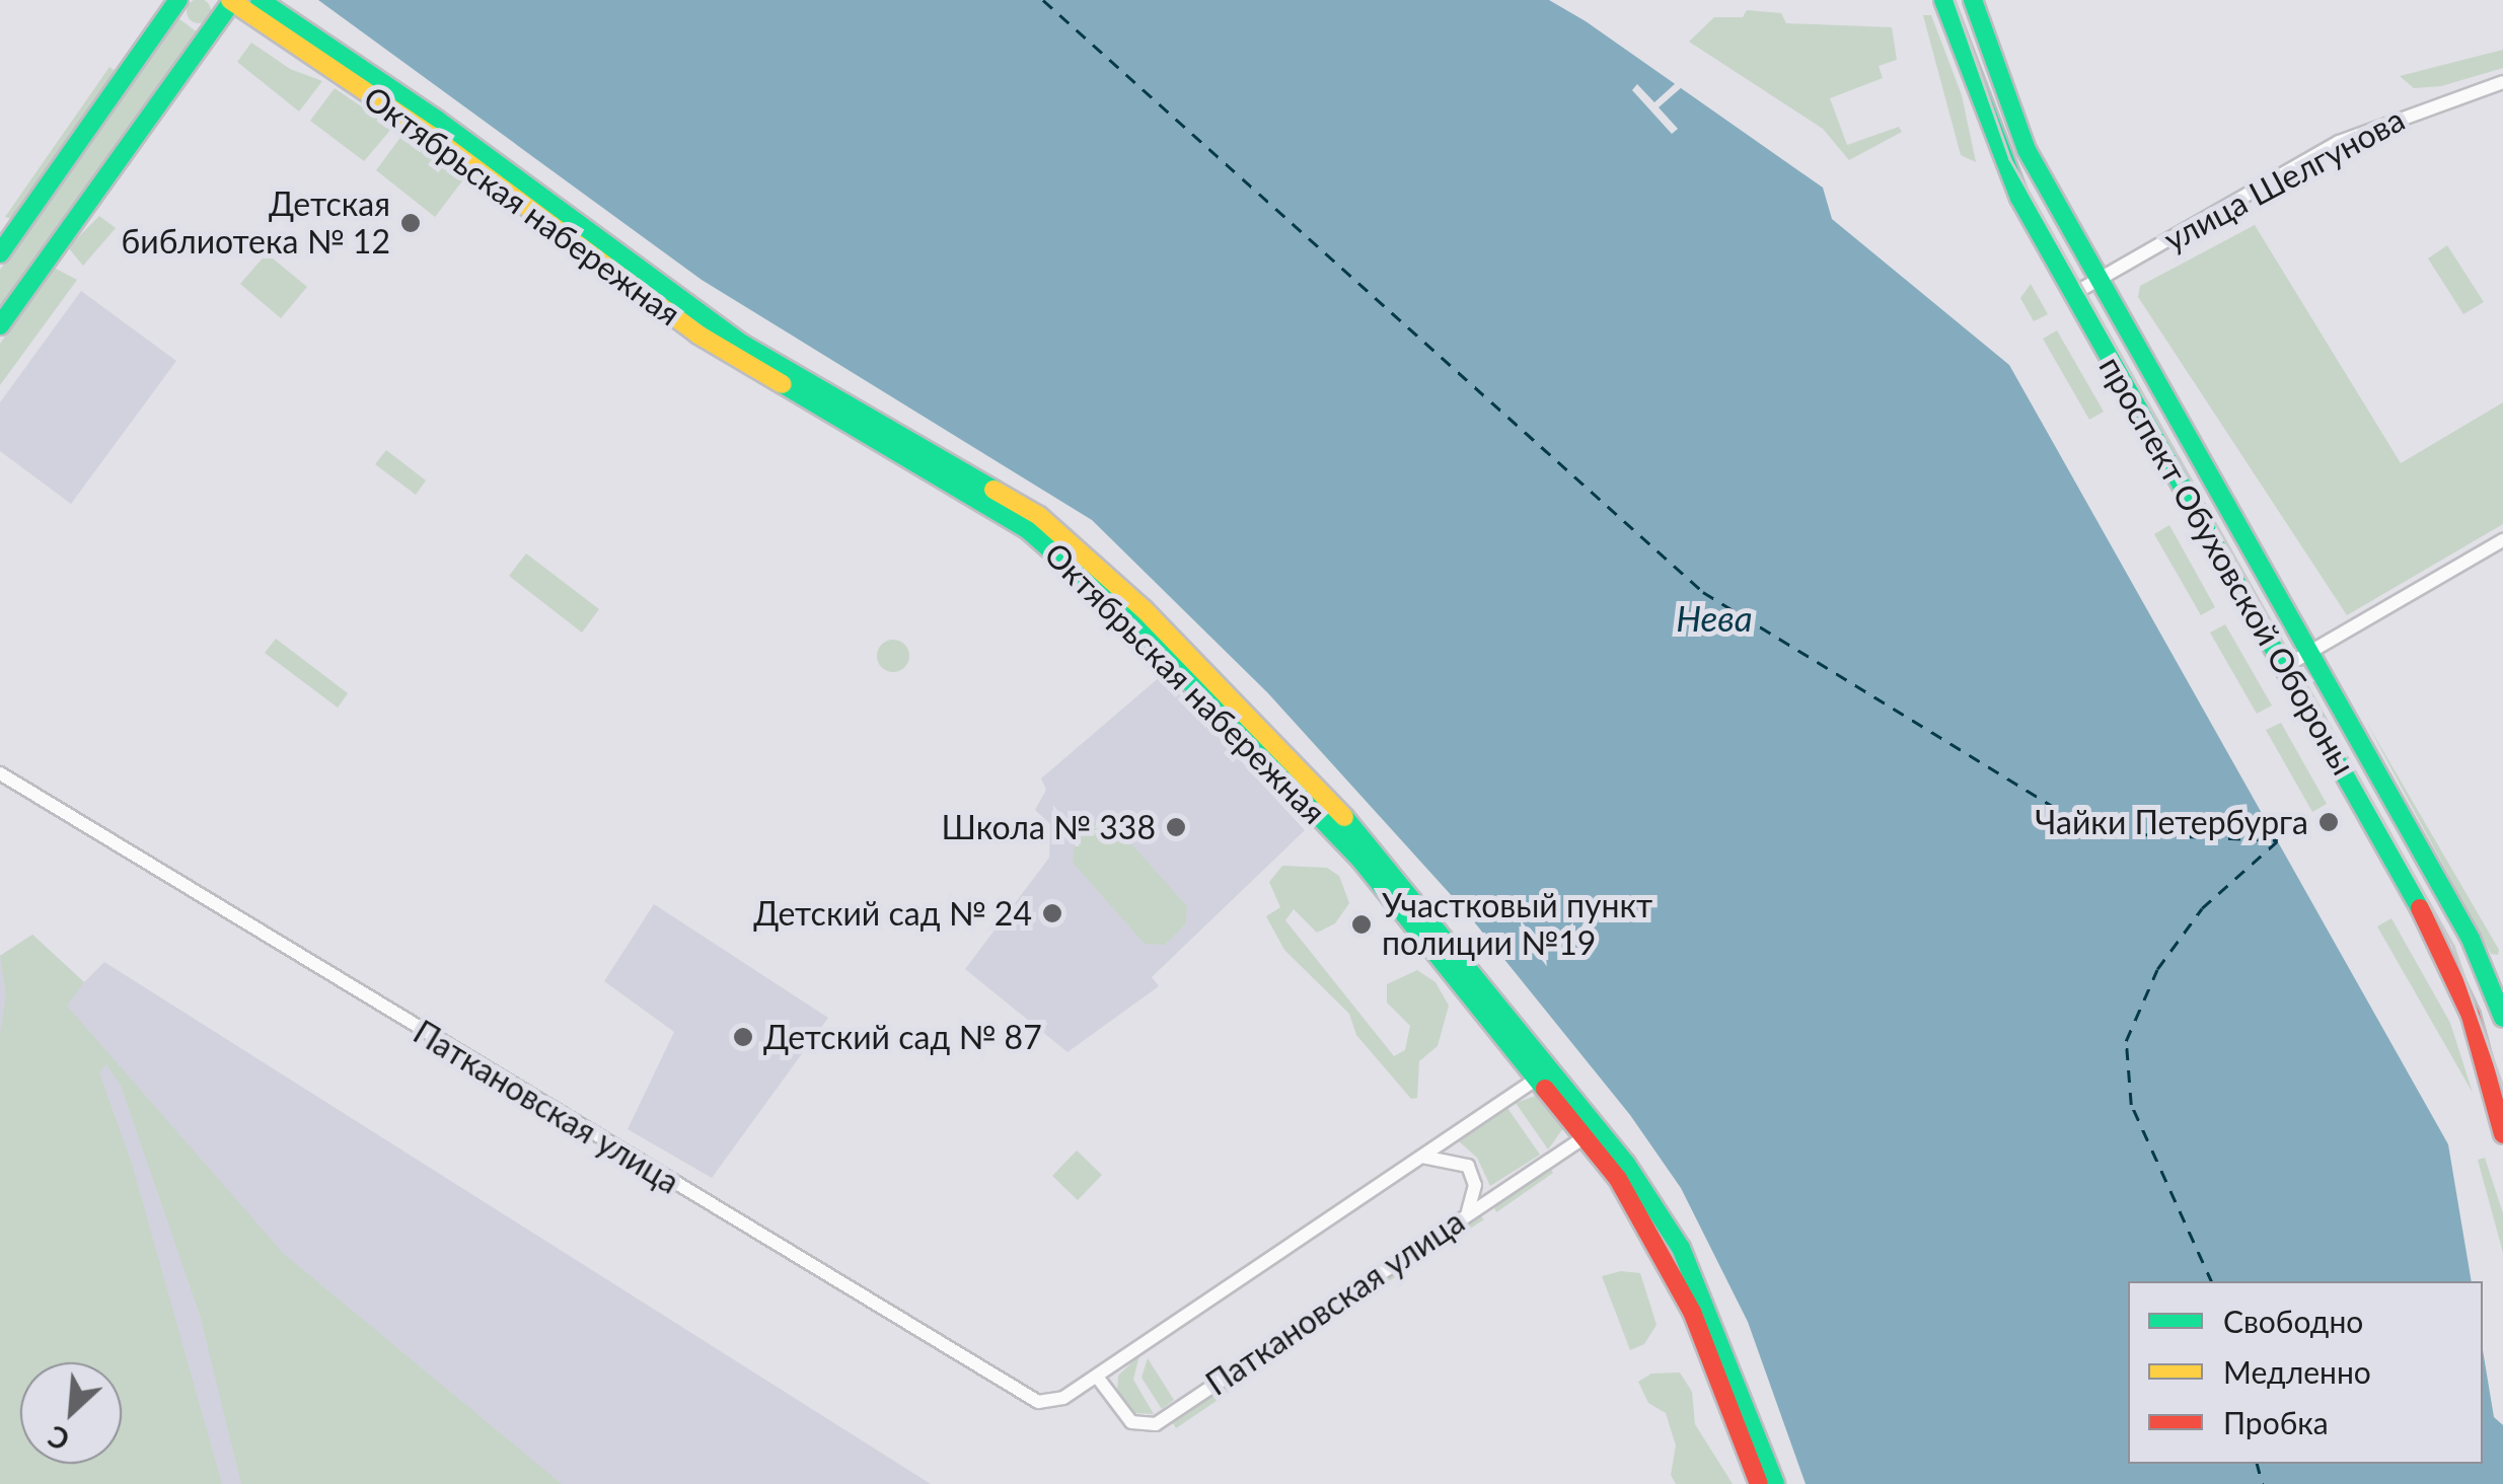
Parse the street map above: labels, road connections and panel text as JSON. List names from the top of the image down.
{
  "streets": {
    "main road": ["Октябрьская набережная", "проспект Обуховской Обороны"],
    "street": ["улица Шелгунова", "Паткановская улица"]
  },
  "crossings": [
    ["улица Шелгунова", "проспект Обуховской Обороны"],
    ["Октябрьская набережная", "Паткановская улица"]
  ],
  "water": ["Нева"],
  "places": [
    "Детская библиотека № 12",
    "Чайки Петербурга",
    "Школа № 338",
    "Детский сад № 24",
    "Участковый пункт полиции №19",
    "Детский сад № 87"
  ],
  "legend": ["Свободно", "Медленно", "Пробка"],
  "north": "bottom left"
}
